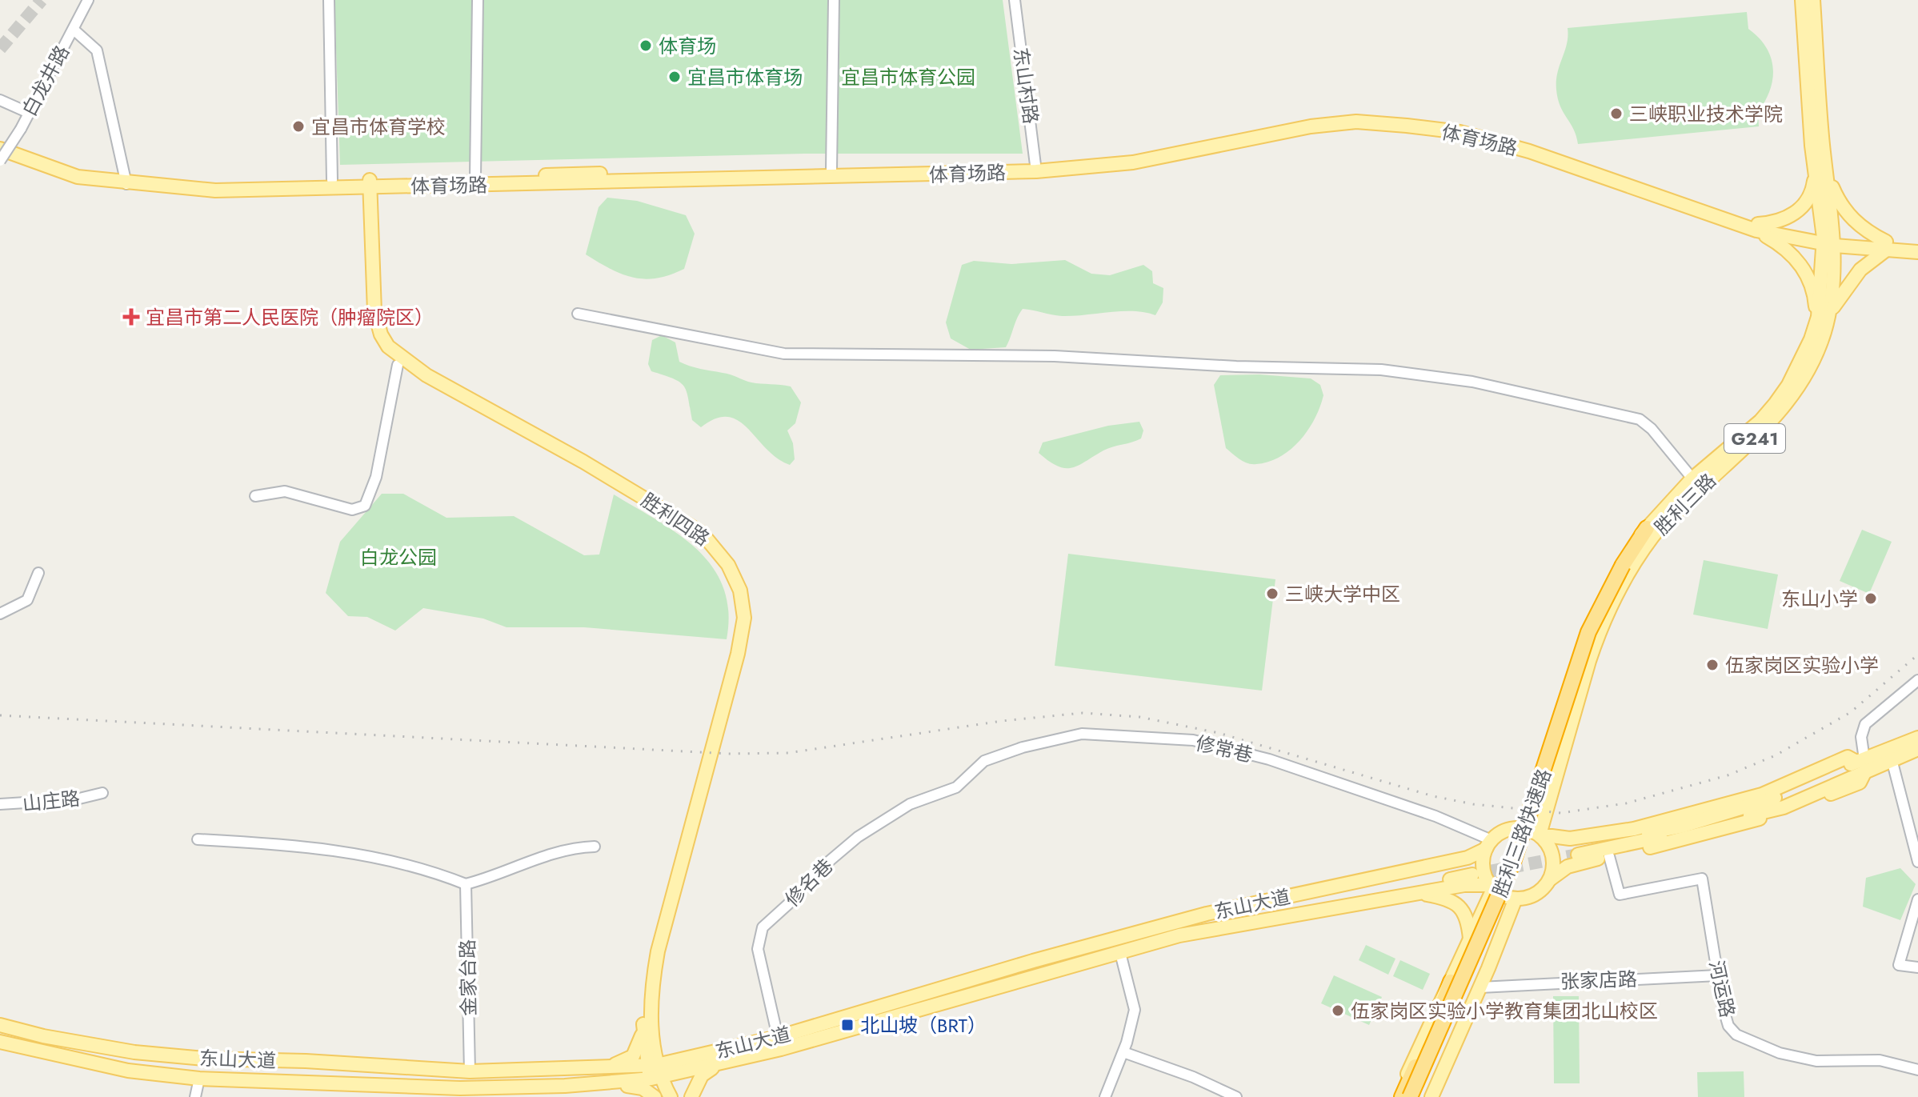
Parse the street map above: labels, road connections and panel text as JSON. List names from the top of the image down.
{
  "streets": {
    "highway": ["G241", "胜利三路快速路"],
    "main road": [
      "体育场路",
      "胜利三路",
      "胜利四路",
      "东山大道"
    ],
    "street": [
      "白龙井路",
      "东山村路",
      "修常巷",
      "山庄路",
      "修名巷",
      "金家台路",
      "张家店路",
      "河运路"
    ]
  },
  "crossings": [
    ["东山村路", "体育场路"],
    ["体育场路", "胜利三路"],
    ["体育场路", "胜利四路"],
    ["G241", "胜利三路"],
    ["G241", "胜利三路快速路"],
    ["胜利三路", "修常巷"],
    ["胜利三路", "东山大道"],
    ["胜利四路", "东山大道"],
    ["修常巷", "修名巷"],
    ["修常巷", "东山大道"],
    ["修名巷", "东山大道"],
    ["东山大道", "金家台路"],
    ["张家店路", "河运路"]
  ],
  "parks": ["宜昌市体育公园", "白龙公园"],
  "places": {
    "other": [
      "体育场",
      "宜昌市体育场",
      "三峡职业技术学院",
      "宜昌市体育学校",
      "三峡大学中区",
      "东山小学",
      "伍家岗区实验小学",
      "伍家岗区实验小学教育集团北山校区"
    ],
    "health": ["宜昌市第二人民医院（肿瘤院区）"],
    "transit": ["北山坡（BRT）"]
  }
}
